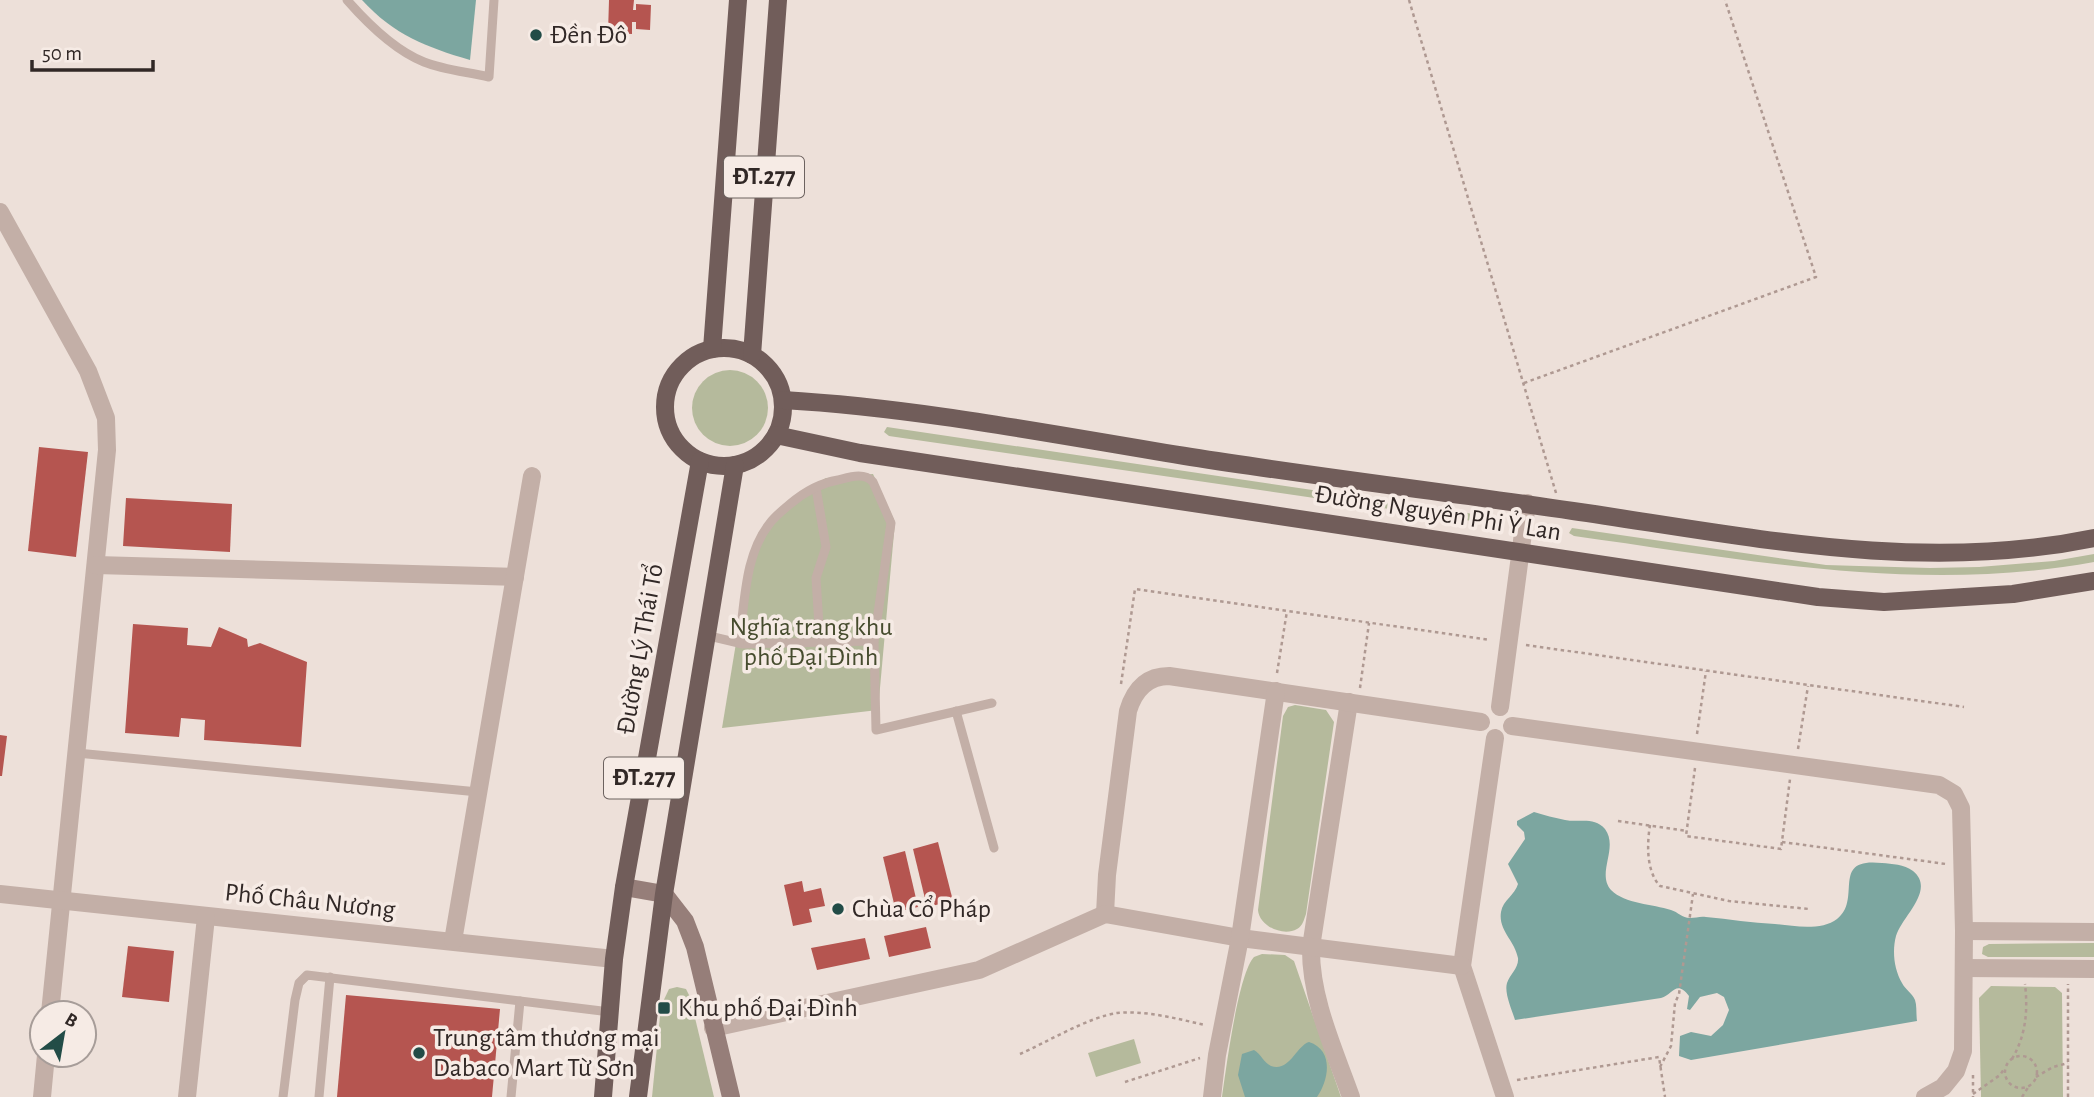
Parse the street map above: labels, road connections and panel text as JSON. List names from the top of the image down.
{
  "streets": {
    "main road": ["ĐT.277", "Đường Nguyên Phi Ỷ Lan", "Đường Lý Thái Tổ"],
    "street": ["Phố Châu Nương"]
  },
  "crossings": [
    ["ĐT.277", "Đường Nguyên Phi Ỷ Lan"],
    ["ĐT.277", "Đường Lý Thái Tổ"],
    ["Đường Nguyên Phi Ỷ Lan", "Đường Lý Thái Tổ"],
    ["Đường Lý Thái Tổ", "Phố Châu Nương"]
  ],
  "parks": ["Nghĩa trang khu phố Đại Đình"],
  "places": {
    "other": ["Đền Đô", "Chùa Cổ Pháp", "Trung tâm thương mại Dabaco Mart Từ Sơn"],
    "transit": ["Khu phố Đại Đình"]
  },
  "scale_bar": "50 m",
  "north": "top right"
}
